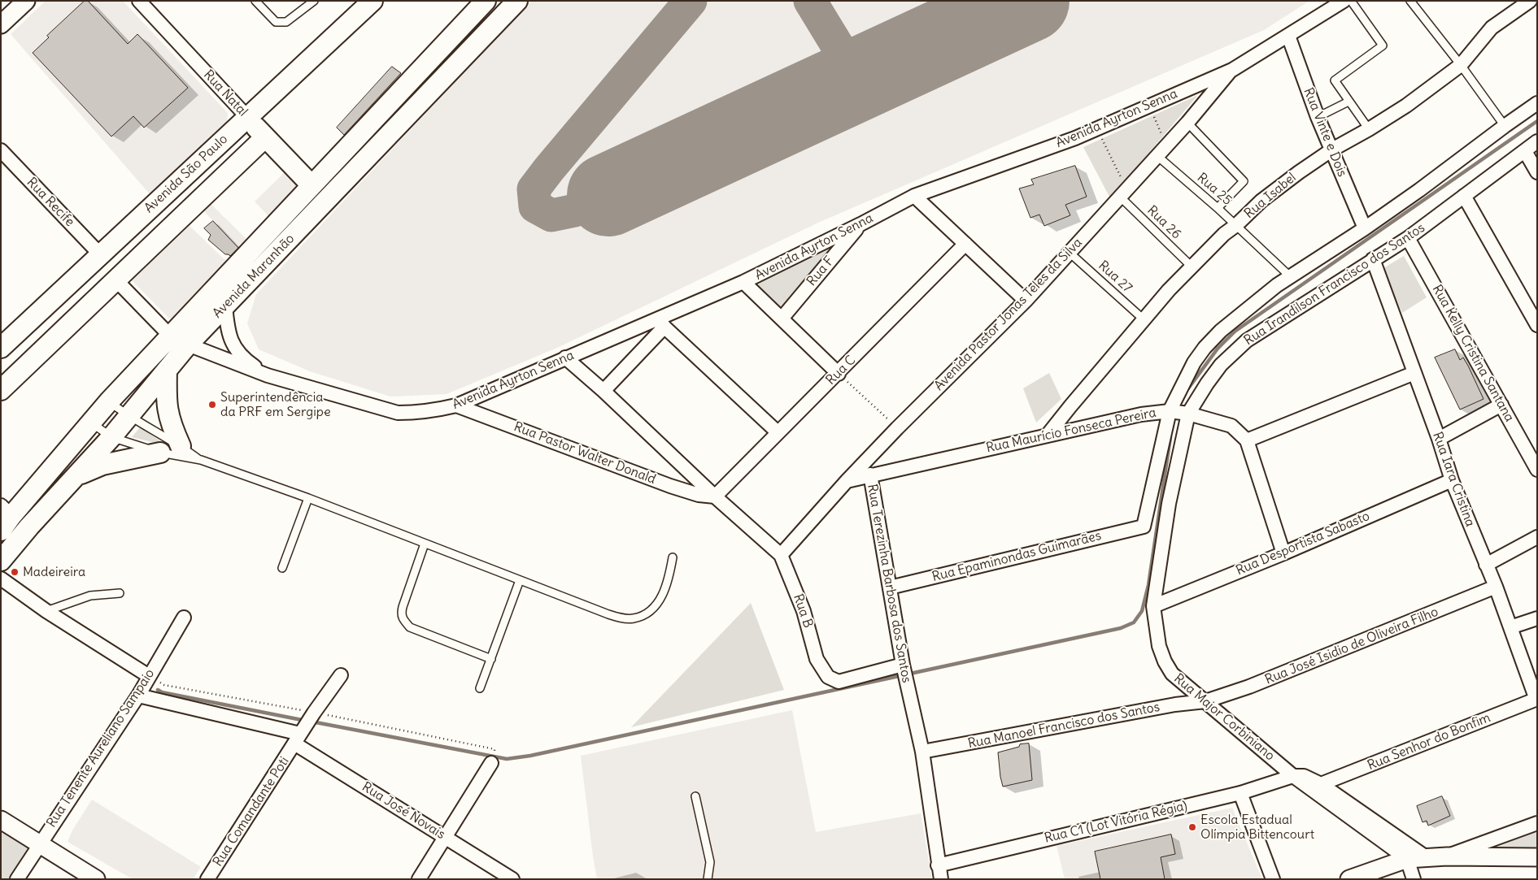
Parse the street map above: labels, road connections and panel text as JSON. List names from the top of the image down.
{
  "streets": {
    "main road": ["Rua Natal", "Avenida São Paulo", "Avenida Maranhão"],
    "street": [
      "Avenida Ayrton Senna",
      "Rua Vinte e Dois",
      "Rua Isabel",
      "Rua Recife",
      "Rua F",
      "Rua Irandilson Francisco dos Santos",
      "Avenida Pastor Jonas Teles da Silva",
      "Rua Kelly Cristina Santana",
      "Rua C",
      "Rua Maurício Fonseca Pereira",
      "Rua Pastor Walter Donald",
      "Rua Iara Cristina",
      "Rua Desportista Sabasto",
      "Rua Epaminondas Guimarães",
      "Rua Terezinha Barbosa dos Santos",
      "Rua B",
      "Rua José Isidio de Oliveira Filho",
      "Rua Major Corbiniano",
      "Rua Manoel Francisco dos Santos",
      "Rua Senhor do Bonfim",
      "Rua Tenente Aureliano Sampaio",
      "Rua José Novais",
      "Rua Comandante Poti",
      "Rua C1 (Lot Vitória Régia)"
    ],
    "lane": ["Rua 25", "Rua 26", "Rua 27"]
  },
  "crossings": [
    ["Rua Natal", "Avenida São Paulo"],
    ["Rua Natal", "Avenida Maranhão"],
    ["Avenida Ayrton Senna", "Rua Vinte e Dois"],
    ["Avenida Ayrton Senna", "Rua F"],
    ["Avenida Ayrton Senna", "Avenida Maranhão"],
    ["Avenida Ayrton Senna", "Avenida Pastor Jonas Teles da Silva"],
    ["Avenida Ayrton Senna", "Rua Pastor Walter Donald"],
    ["Avenida Ayrton Senna", "Rua B"],
    ["Rua Vinte e Dois", "Rua Isabel"],
    ["Rua Vinte e Dois", "Rua Irandilson Francisco dos Santos"],
    ["Avenida São Paulo", "Rua Recife"],
    ["Rua 25", "Rua Isabel"],
    ["Rua 25", "Rua Irandilson Francisco dos Santos"],
    ["Rua 25", "Avenida Pastor Jonas Teles da Silva"],
    ["Rua Isabel", "Rua 26"],
    ["Rua Isabel", "Rua 27"],
    ["Rua Isabel", "Rua Maurício Fonseca Pereira"],
    ["Rua 26", "Avenida Pastor Jonas Teles da Silva"],
    ["Rua 27", "Avenida Pastor Jonas Teles da Silva"],
    ["Rua Irandilson Francisco dos Santos", "Rua Kelly Cristina Santana"],
    ["Rua Irandilson Francisco dos Santos", "Rua Maurício Fonseca Pereira"],
    ["Rua Irandilson Francisco dos Santos", "Rua Iara Cristina"],
    ["Rua Irandilson Francisco dos Santos", "Rua Desportista Sabasto"],
    ["Rua Irandilson Francisco dos Santos", "Rua Epaminondas Guimarães"],
    ["Rua Irandilson Francisco dos Santos", "Rua Major Corbiniano"],
    ["Avenida Pastor Jonas Teles da Silva", "Rua Maurício Fonseca Pereira"],
    ["Avenida Pastor Jonas Teles da Silva", "Rua B"],
    ["Rua C", "Rua Pastor Walter Donald"],
    ["Rua C", "Rua B"],
    ["Rua Maurício Fonseca Pereira", "Rua Desportista Sabasto"],
    ["Rua Maurício Fonseca Pereira", "Rua Terezinha Barbosa dos Santos"],
    ["Rua Pastor Walter Donald", "Rua B"],
    ["Rua Iara Cristina", "Rua Desportista Sabasto"],
    ["Rua Iara Cristina", "Rua José Isidio de Oliveira Filho"],
    ["Rua Iara Cristina", "Rua Senhor do Bonfim"],
    ["Rua Desportista Sabasto", "Rua Major Corbiniano"],
    ["Rua Epaminondas Guimarães", "Rua Terezinha Barbosa dos Santos"],
    ["Rua Terezinha Barbosa dos Santos", "Rua B"],
    ["Rua Terezinha Barbosa dos Santos", "Rua Manoel Francisco dos Santos"],
    ["Rua Terezinha Barbosa dos Santos", "Rua C1 (Lot Vitória Régia)"],
    ["Rua José Isidio de Oliveira Filho", "Rua Major Corbiniano"],
    ["Rua José Isidio de Oliveira Filho", "Rua Manoel Francisco dos Santos"],
    ["Rua Major Corbiniano", "Rua Manoel Francisco dos Santos"],
    ["Rua Major Corbiniano", "Rua Senhor do Bonfim"],
    ["Rua Major Corbiniano", "Rua C1 (Lot Vitória Régia)"],
    ["Rua Tenente Aureliano Sampaio", "Rua José Novais"],
    ["Rua José Novais", "Rua Comandante Poti"]
  ],
  "places": ["Superintendência da PRF em Sergipe", "Madeireira", "Escola Estadual Olímpia Bittencourt"]
}
